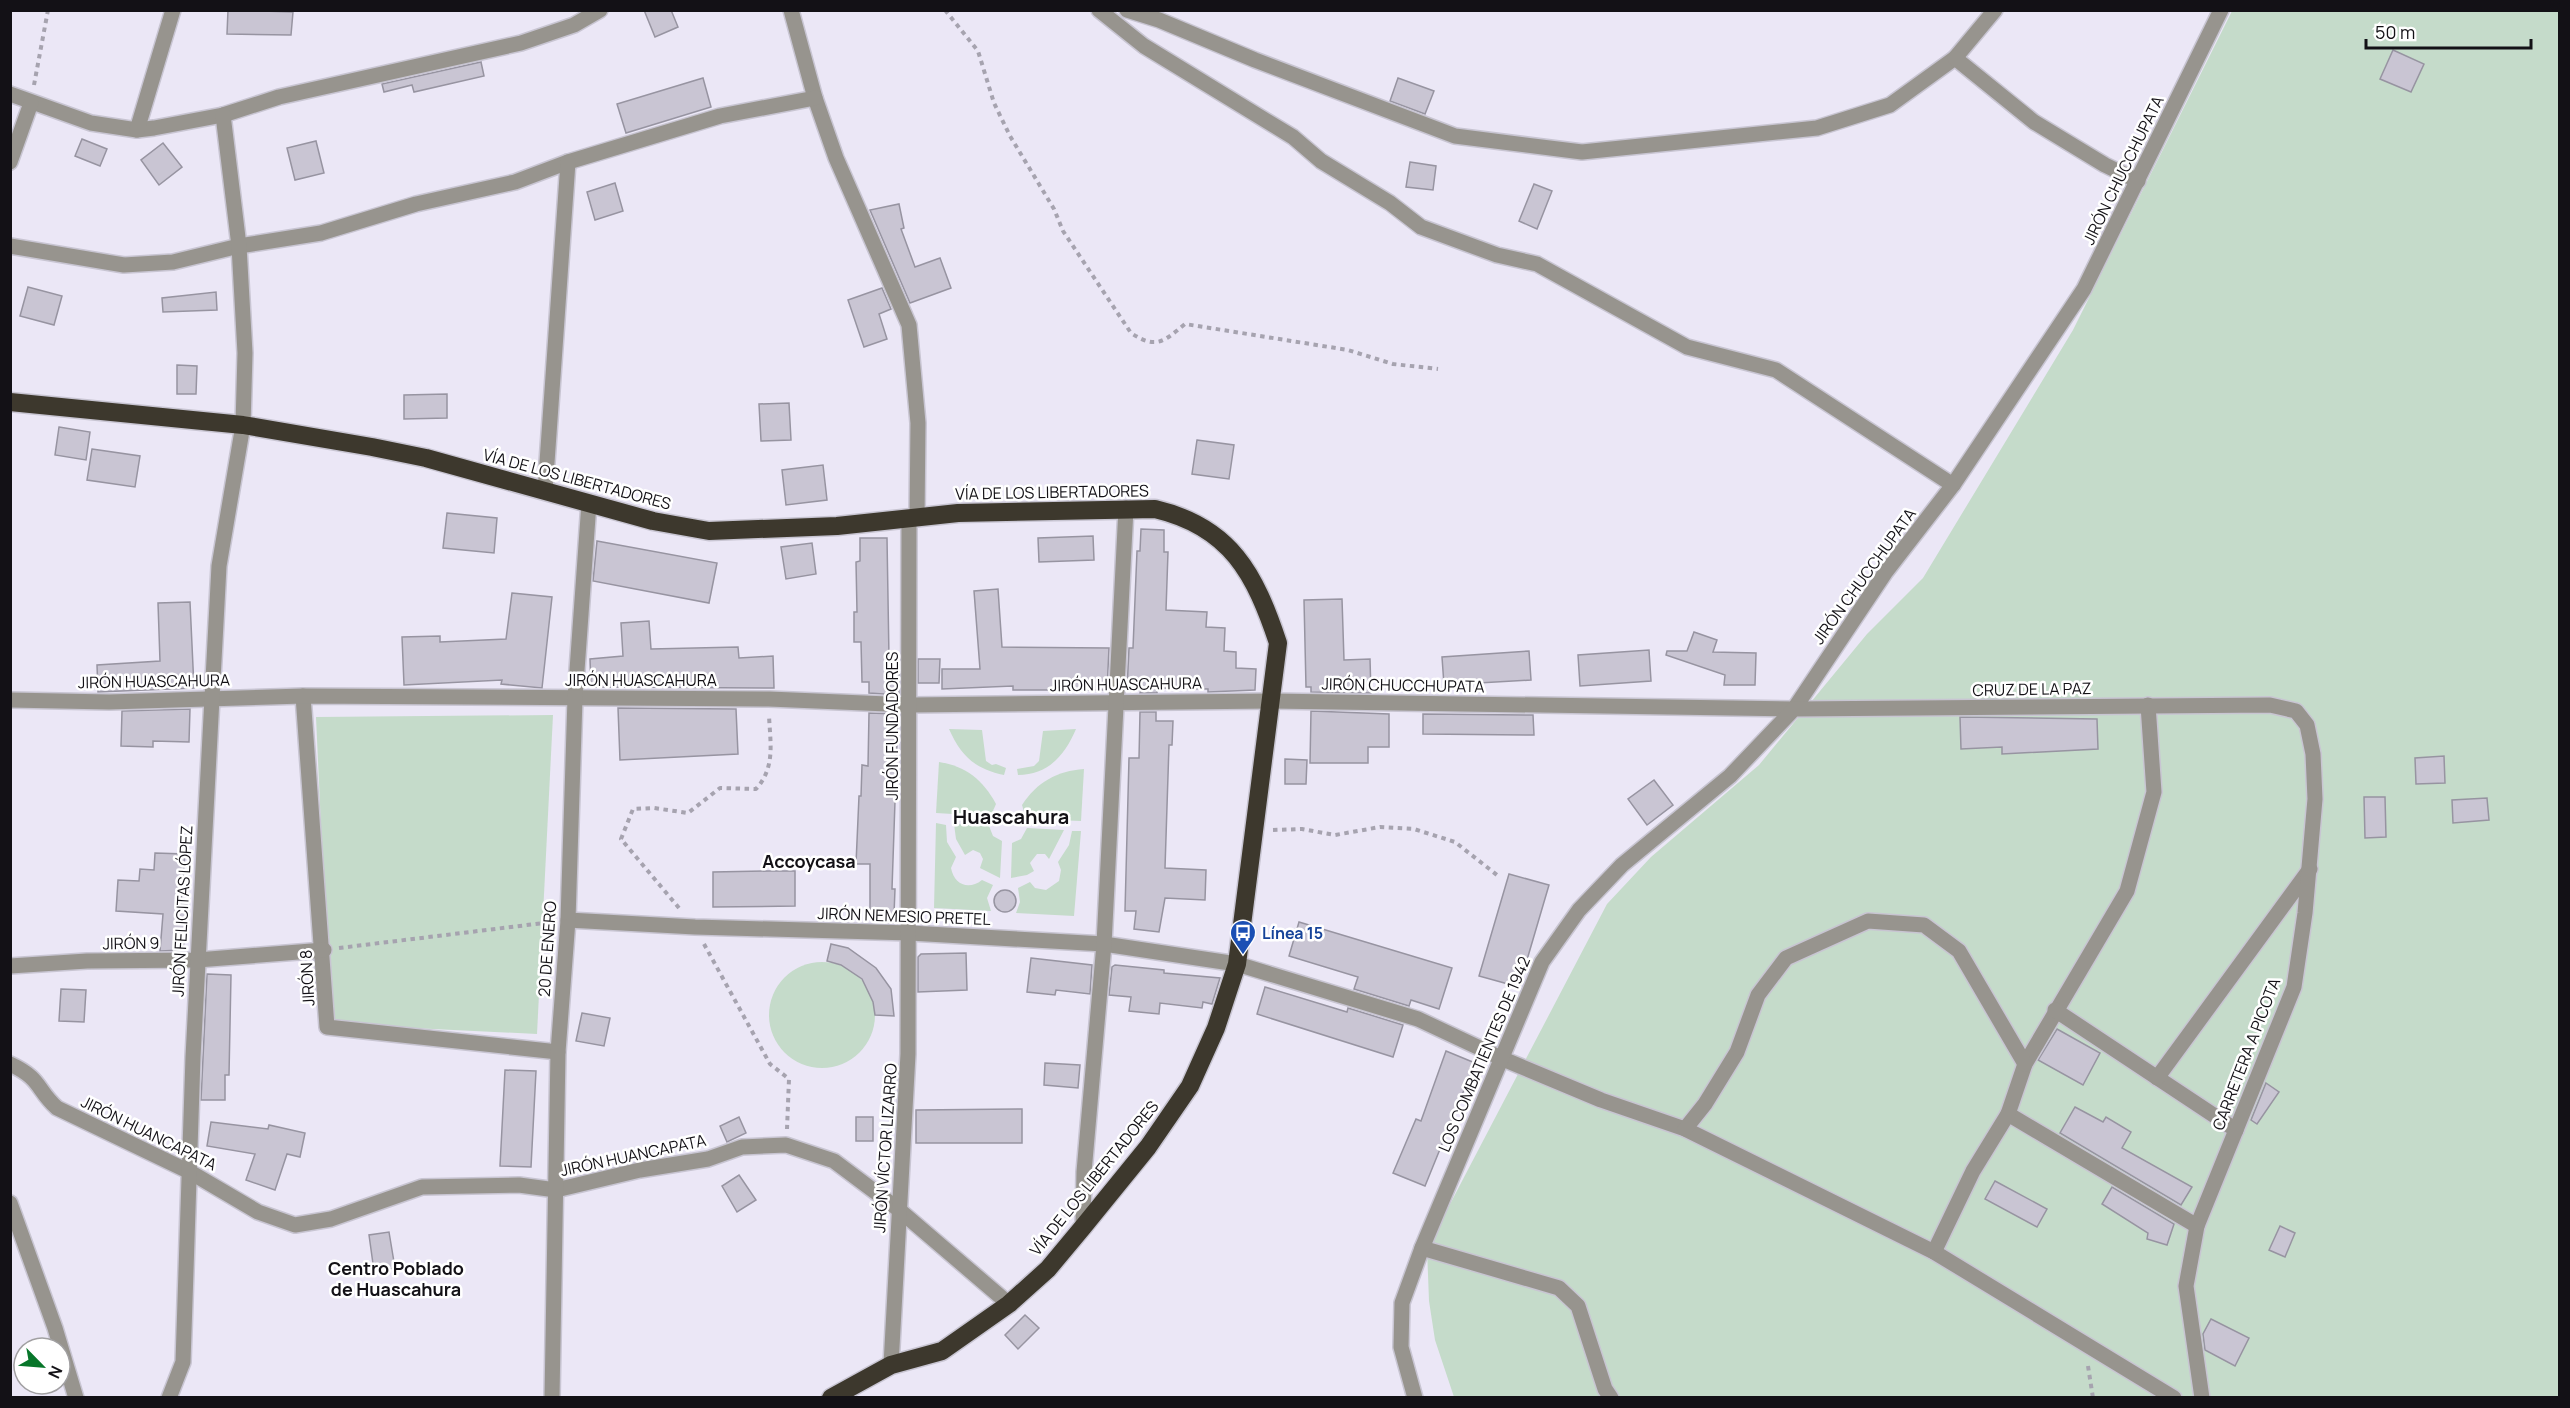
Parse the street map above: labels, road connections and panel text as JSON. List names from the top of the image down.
{
  "streets": {
    "highway": ["VÍA DE LOS LIBERTADORES"],
    "street": [
      "JIRÓN CHUCCHUPATA",
      "JIRÓN HUASCAHURA",
      "CRUZ DE LA PAZ",
      "JIRÓN FUNDADORES",
      "JIRÓN FELICITAS LÓPEZ",
      "JIRÓN NEMESIO PRETEL",
      "JIRÓN 9",
      "20 DE ENERO",
      "JIRÓN 8",
      "LOS COMBATIENTES DE 1942",
      "CARRETERA A PICOTA",
      "JIRÓN HUANCAPATA",
      "JIRÓN VÍCTOR LIZARRO"
    ]
  },
  "crossings": [
    ["JIRÓN CHUCCHUPATA", "VÍA DE LOS LIBERTADORES"],
    ["JIRÓN CHUCCHUPATA", "JIRÓN HUASCAHURA"],
    ["JIRÓN CHUCCHUPATA", "CRUZ DE LA PAZ"],
    ["JIRÓN CHUCCHUPATA", "LOS COMBATIENTES DE 1942"],
    ["VÍA DE LOS LIBERTADORES", "JIRÓN HUASCAHURA"],
    ["VÍA DE LOS LIBERTADORES", "JIRÓN FUNDADORES"],
    ["VÍA DE LOS LIBERTADORES", "JIRÓN FELICITAS LÓPEZ"],
    ["VÍA DE LOS LIBERTADORES", "JIRÓN NEMESIO PRETEL"],
    ["VÍA DE LOS LIBERTADORES", "20 DE ENERO"],
    ["VÍA DE LOS LIBERTADORES", "JIRÓN HUANCAPATA"],
    ["VÍA DE LOS LIBERTADORES", "JIRÓN VÍCTOR LIZARRO"],
    ["JIRÓN HUASCAHURA", "JIRÓN FUNDADORES"],
    ["JIRÓN HUASCAHURA", "JIRÓN FELICITAS LÓPEZ"],
    ["JIRÓN HUASCAHURA", "20 DE ENERO"],
    ["JIRÓN HUASCAHURA", "JIRÓN 8"],
    ["CRUZ DE LA PAZ", "LOS COMBATIENTES DE 1942"],
    ["CRUZ DE LA PAZ", "CARRETERA A PICOTA"],
    ["JIRÓN FUNDADORES", "JIRÓN NEMESIO PRETEL"],
    ["JIRÓN FUNDADORES", "JIRÓN VÍCTOR LIZARRO"],
    ["JIRÓN FELICITAS LÓPEZ", "JIRÓN 9"],
    ["JIRÓN FELICITAS LÓPEZ", "JIRÓN HUANCAPATA"],
    ["JIRÓN NEMESIO PRETEL", "20 DE ENERO"],
    ["JIRÓN NEMESIO PRETEL", "LOS COMBATIENTES DE 1942"],
    ["JIRÓN NEMESIO PRETEL", "JIRÓN VÍCTOR LIZARRO"],
    ["JIRÓN 9", "JIRÓN 8"],
    ["20 DE ENERO", "JIRÓN 8"],
    ["20 DE ENERO", "JIRÓN HUANCAPATA"],
    ["JIRÓN HUANCAPATA", "JIRÓN VÍCTOR LIZARRO"]
  ],
  "districts": ["Huascahura", "Accoycasa", "Centro Poblado de Huascahura"],
  "places": {
    "bus stop": ["Línea 15"]
  },
  "scale_bar": "50 m",
  "north": "bottom right"
}
